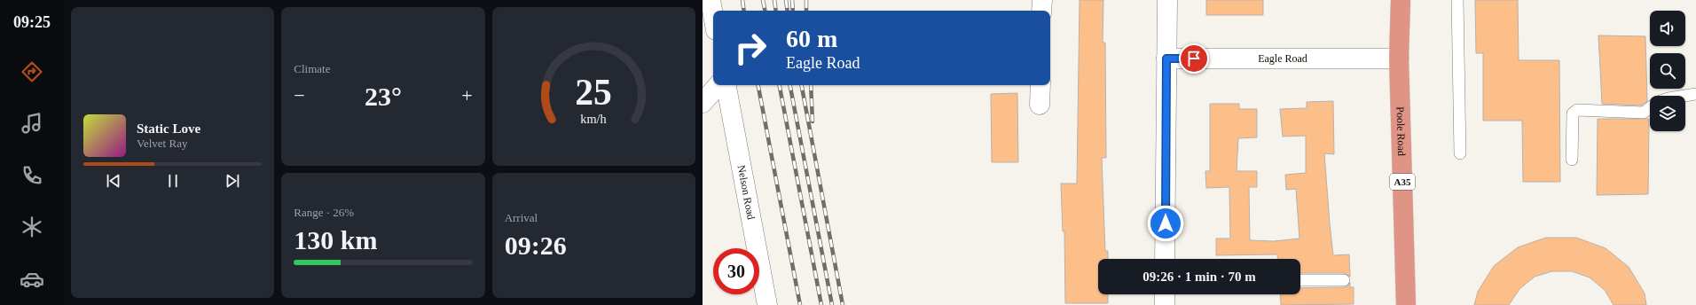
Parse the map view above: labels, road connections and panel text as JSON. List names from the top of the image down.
{
  "streets": {
    "highway": ["Poole Road", "A35"],
    "street": ["Eagle Road", "Nelson Road"]
  },
  "crossings": [
    ["Eagle Road", "Poole Road"]
  ],
  "page": {
    "tabs": "09:25",
    "tile": [
      "Climate",
      ["Range · 26%", "130 km"],
      ["Arrival", "09:26"]
    ],
    "turn": ["60 m", "Eagle Road"],
    "heat": ["−", "23°", "+"],
    "song": ["Static Love", "Velvet Ray"],
    "limit": "30",
    "trip": "09:26 · 1 min · 70 m",
    "gauge": ["25", "km/h"]
  }
}
